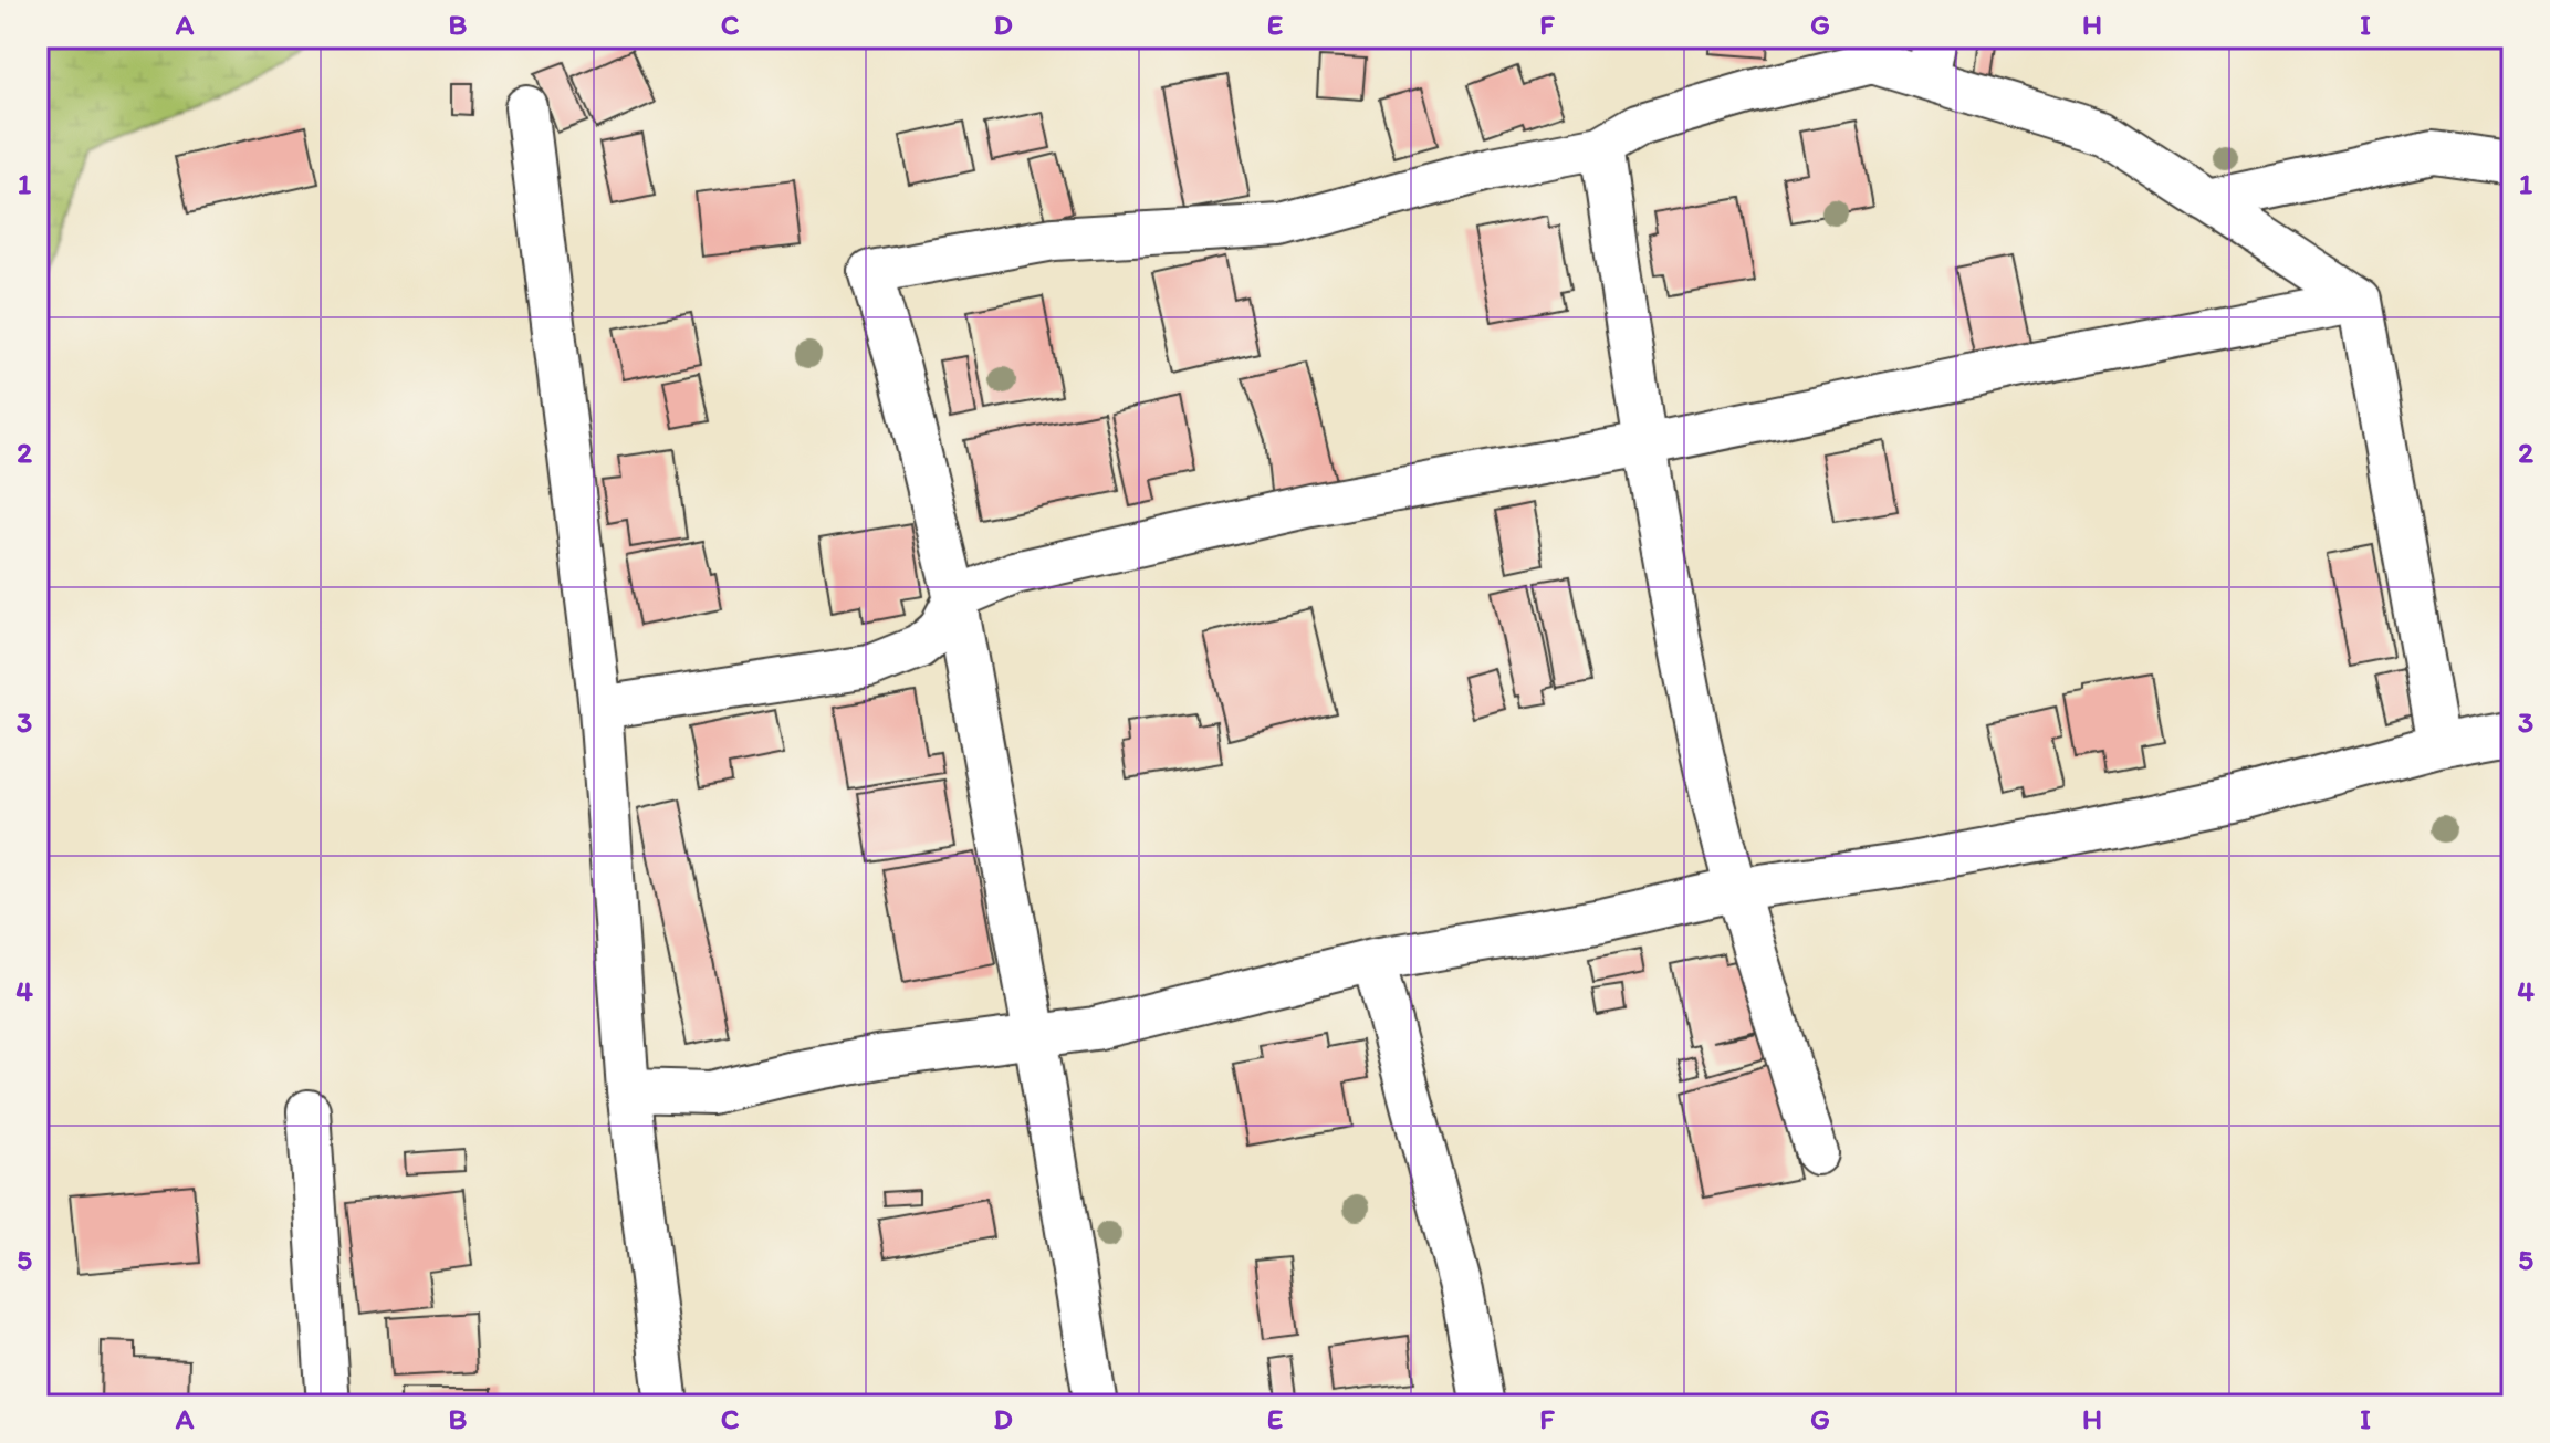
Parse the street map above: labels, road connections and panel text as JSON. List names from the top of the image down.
{
  "grid": {
    "columns": [
      "A",
      "B",
      "C",
      "D",
      "E",
      "F",
      "G",
      "H",
      "I"
    ],
    "rows": [
      "1",
      "2",
      "3",
      "4",
      "5"
    ]
  }
}
